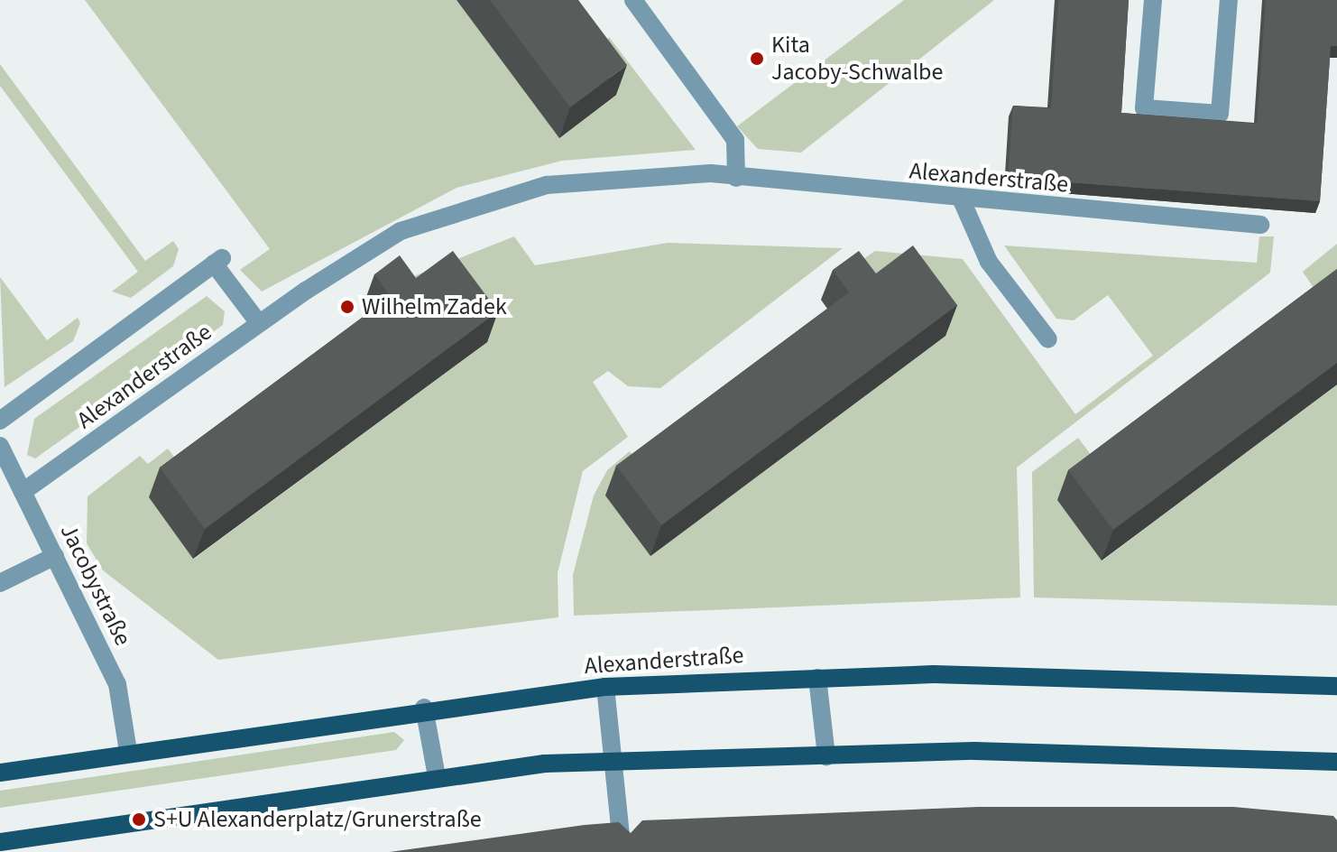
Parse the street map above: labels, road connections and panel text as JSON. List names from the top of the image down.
{
  "streets": {
    "main road": ["Alexanderstraße"],
    "street": ["Jacobystraße"]
  },
  "crossings": [
    ["Alexanderstraße", "Jacobystraße"]
  ],
  "places": ["Kita Jacoby-Schwalbe", "Wilhelm Zadek", "S+U Alexanderplatz/Grunerstraße"]
}
